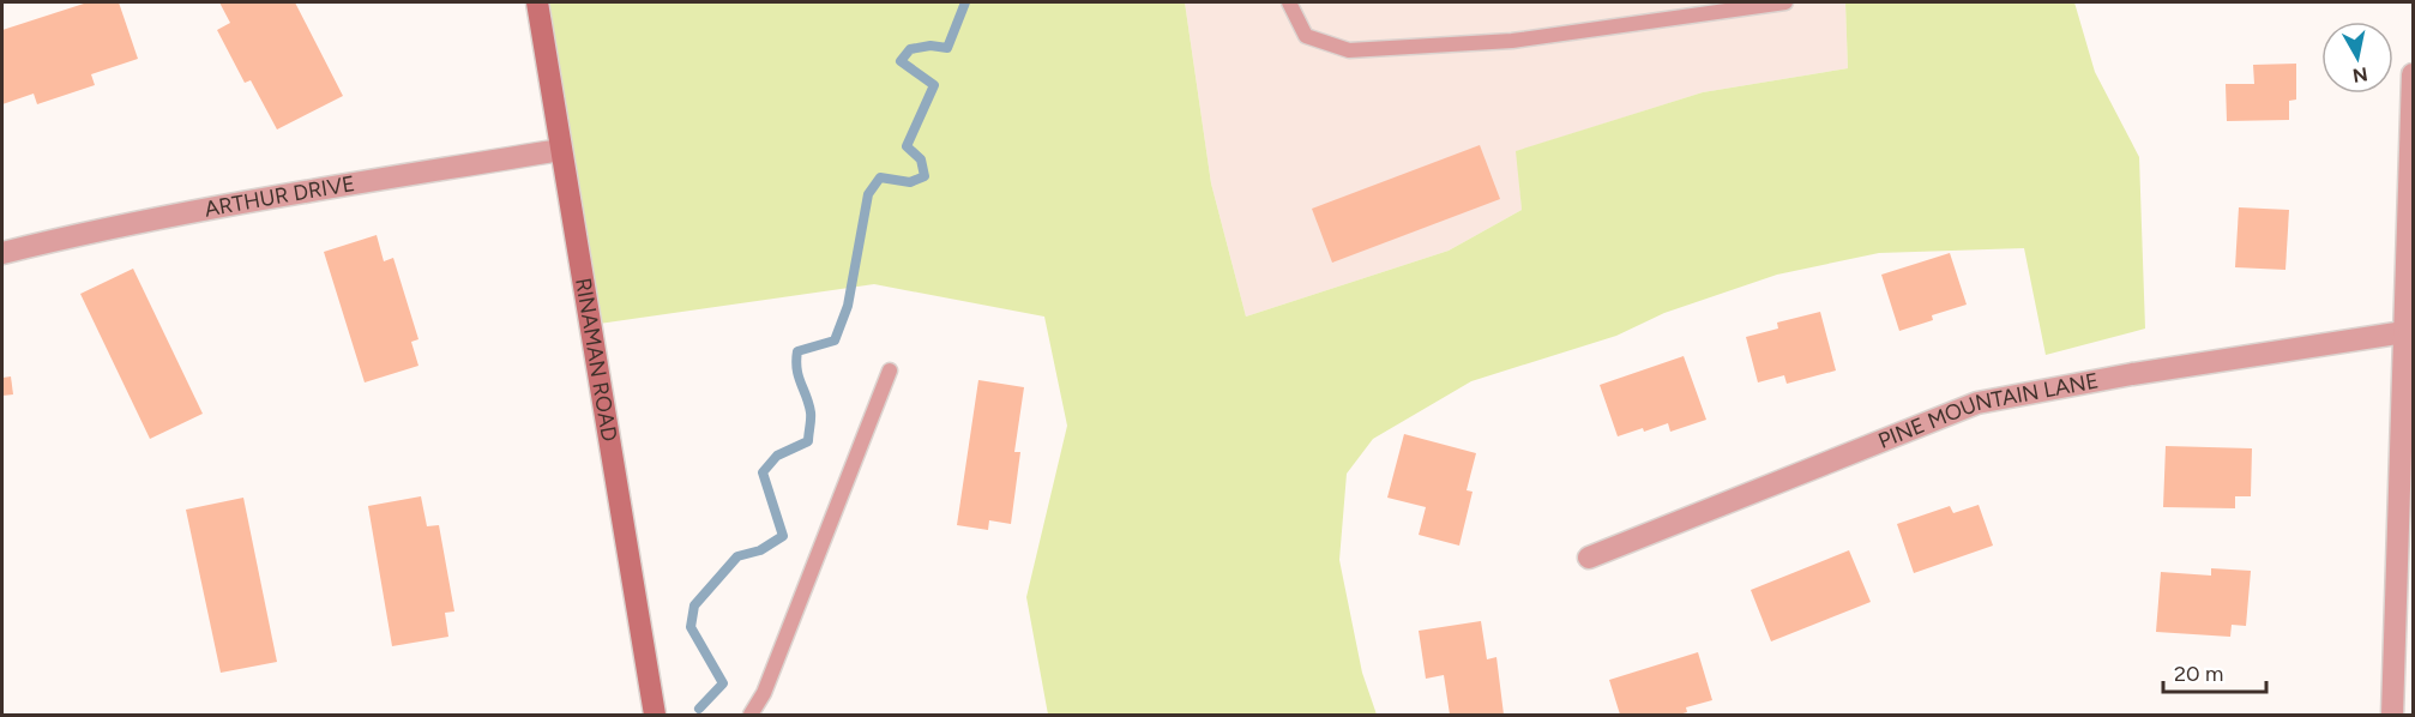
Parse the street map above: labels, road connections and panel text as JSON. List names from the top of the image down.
{
  "streets": {
    "street": ["ARTHUR DRIVE", "RINAMAN ROAD", "PINE MOUNTAIN LANE"]
  },
  "crossings": [
    ["ARTHUR DRIVE", "RINAMAN ROAD"]
  ],
  "scale_bar": "20 m",
  "north": "bottom"
}
